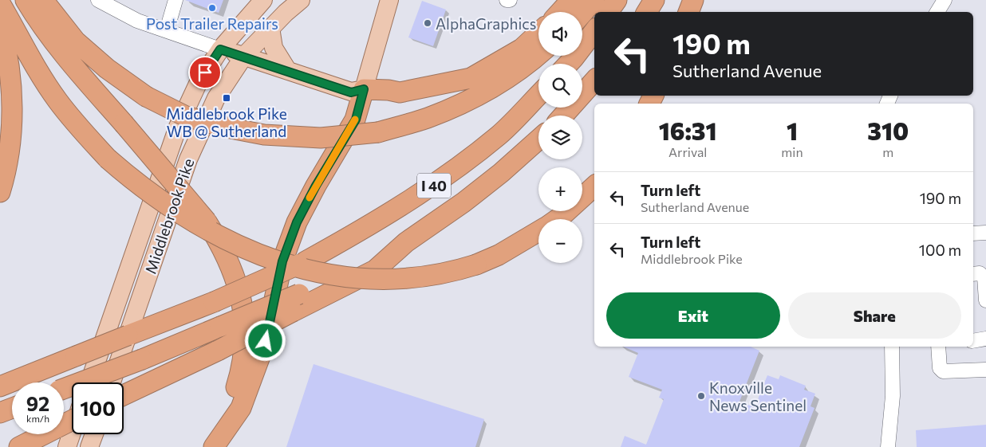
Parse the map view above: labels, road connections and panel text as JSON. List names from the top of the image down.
{
  "streets": {
    "highway": ["I 40"],
    "main road": ["Middlebrook Pike"]
  },
  "places": {
    "other": ["Post Trailer Repairs", "AlphaGraphics", "Knoxville News Sentinel"],
    "transit": ["Middlebrook Pike WB @ Sutherland"]
  },
  "page": {
    "map_buttons": ["+", "−"],
    "turn": ["190 m", "Sutherland Avenue"],
    "eta": [
      "16:31",
      "Arrival",
      "1",
      "min",
      "310",
      "m"
    ],
    "list": [
      {
        "name": "Turn left",
        "note": "Sutherland Avenue",
        "value": "190 m"
      },
      {
        "name": "Turn left",
        "note": "Middlebrook Pike",
        "value": "100 m"
      }
    ],
    "buttons": ["Exit", "Share"],
    "speed": "92 km/h",
    "limit": "100"
  }
}
